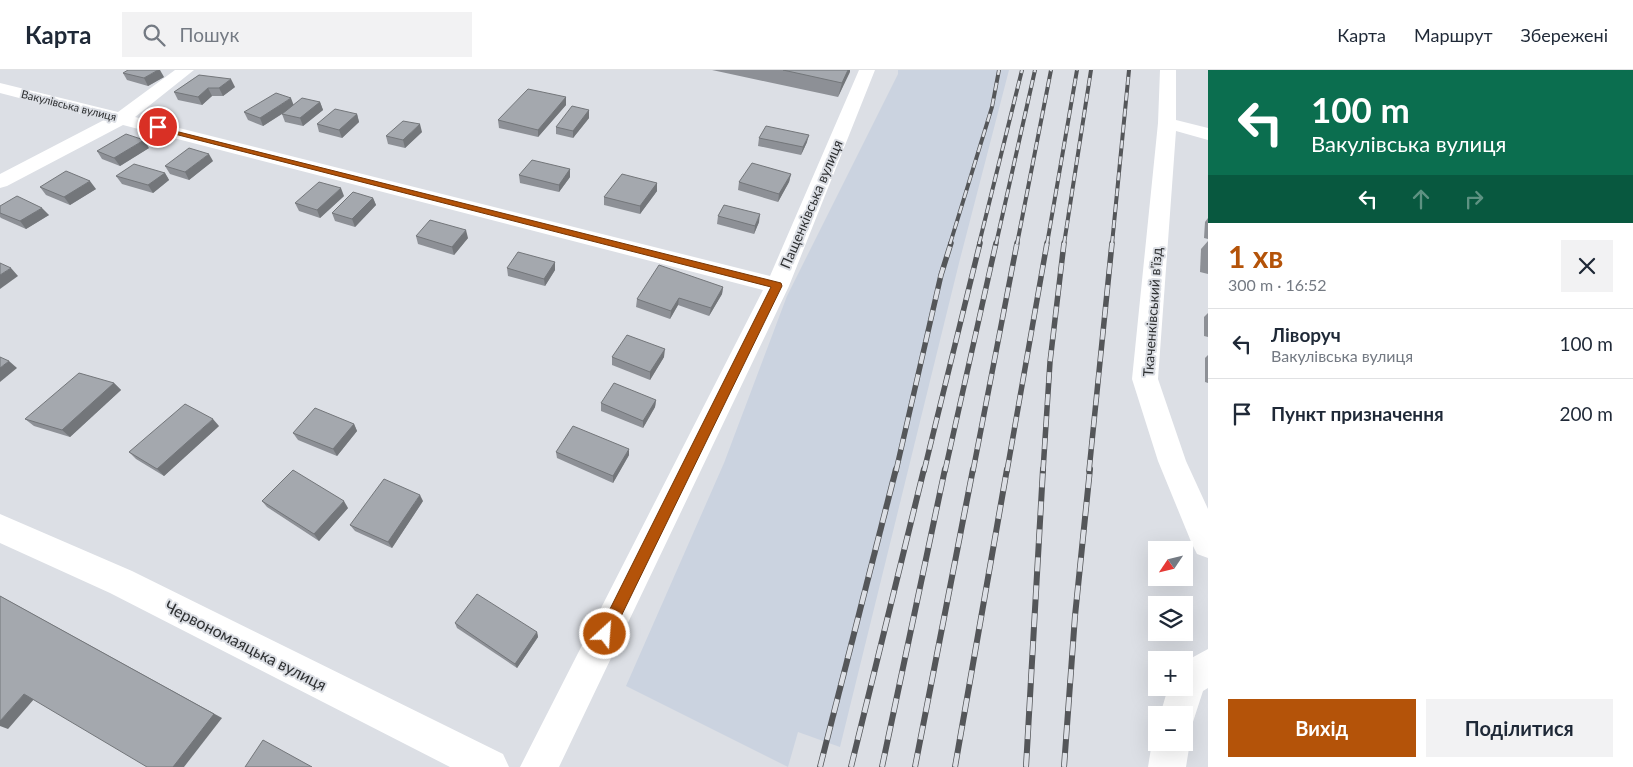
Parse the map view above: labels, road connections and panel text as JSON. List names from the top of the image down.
{
  "streets": {
    "street": [
      "Вакулівська вулиця",
      "Пащенківська вулиця",
      "Ткаченківський в'їзд",
      "Червономаяцька вулиця"
    ]
  },
  "crossings": [
    ["Вакулівська вулиця", "Пащенківська вулиця"]
  ],
  "north": "bottom left",
  "page": {
    "header": "Карта",
    "search": "Пошук",
    "nav": ["Карта", "Маршрут", "Збережені"],
    "turn": ["100 m", "Вакулівська вулиця"],
    "heading": ["1 хв", "300 m · 16:52"],
    "list": [
      {
        "name": "Ліворуч",
        "note": "Вакулівська вулиця",
        "value": "100 m"
      },
      {
        "name": "Пункт призначення",
        "value": "200 m"
      }
    ],
    "map_buttons": ["+", "−"],
    "buttons": ["Вихід", "Поділитися"]
  }
}
